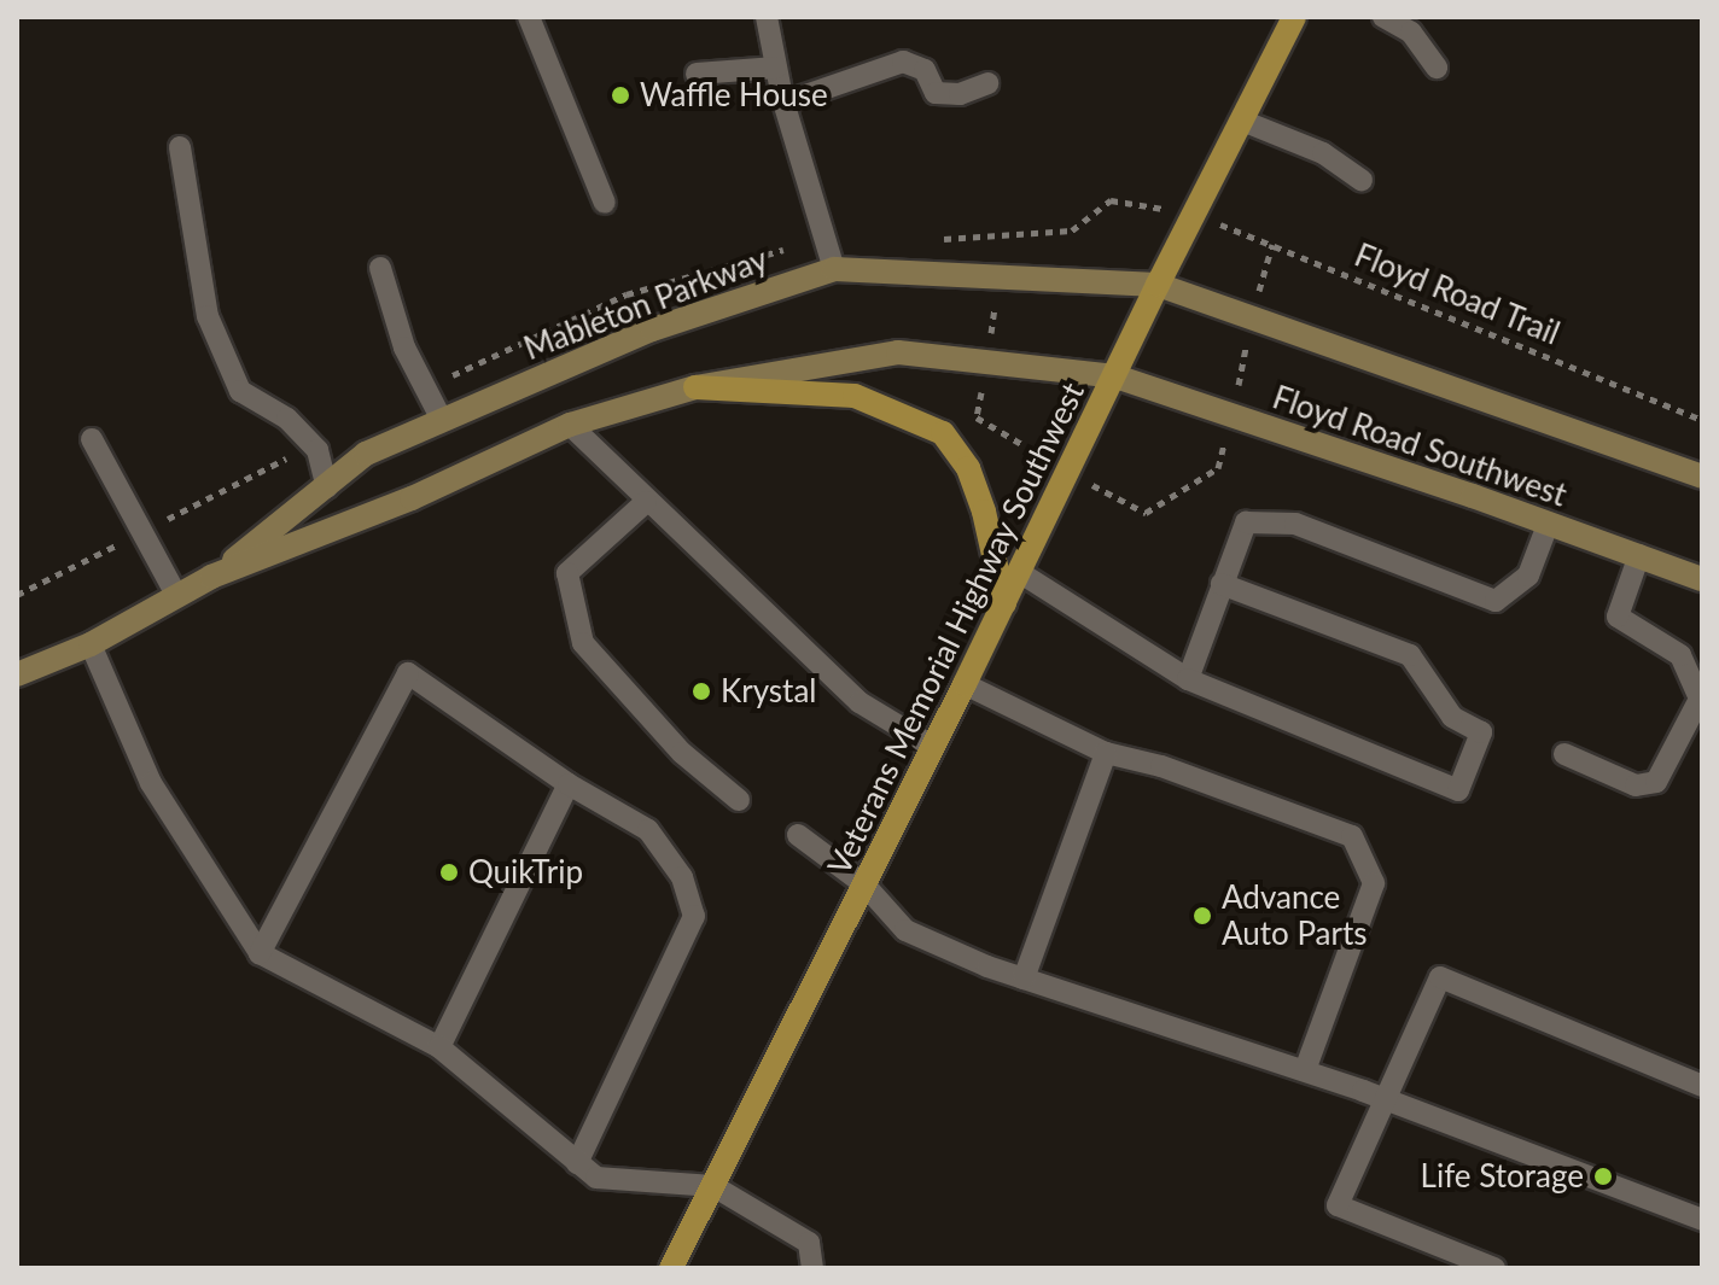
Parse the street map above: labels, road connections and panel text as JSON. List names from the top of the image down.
{
  "streets": {
    "main road": ["Mableton Parkway", "Floyd Road Southwest", "Veterans Memorial Highway Southwest"],
    "path": ["Floyd Road Trail"]
  },
  "crossings": [
    ["Floyd Road Trail", "Veterans Memorial Highway Southwest"],
    ["Mableton Parkway", "Floyd Road Southwest"],
    ["Mableton Parkway", "Veterans Memorial Highway Southwest"],
    ["Floyd Road Southwest", "Veterans Memorial Highway Southwest"]
  ],
  "places": [
    "Waffle House",
    "Krystal",
    "QuikTrip",
    "Advance Auto Parts",
    "Life Storage"
  ]
}
